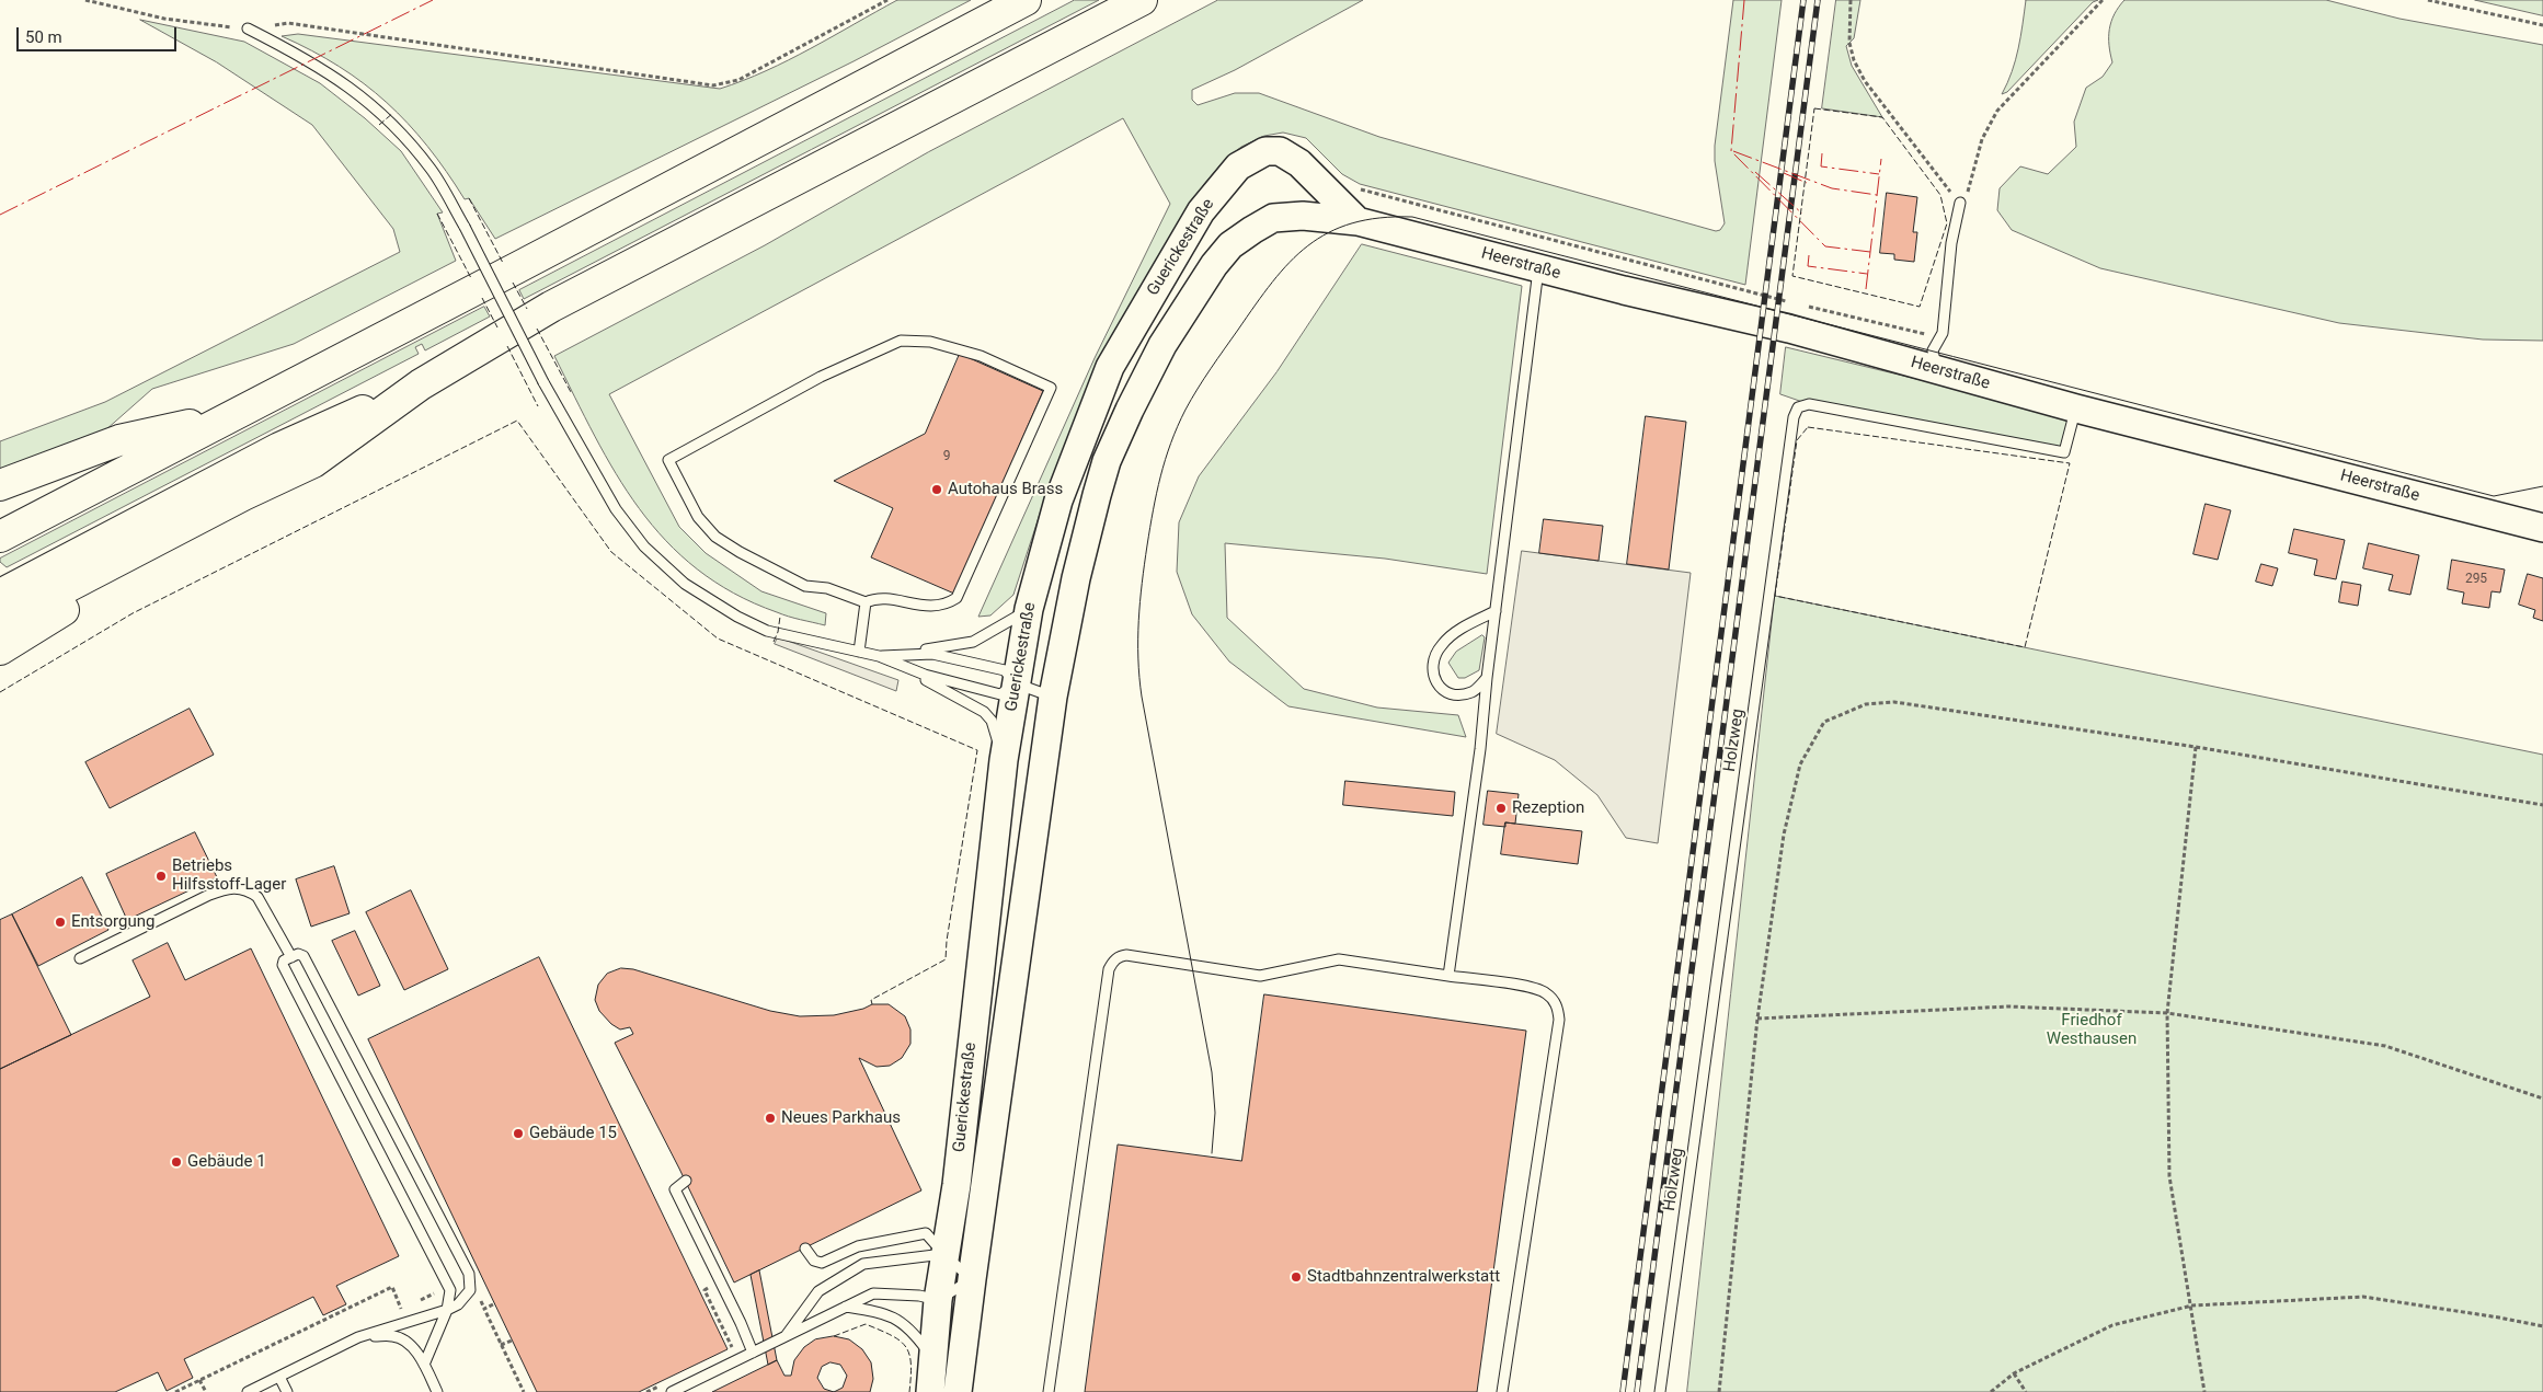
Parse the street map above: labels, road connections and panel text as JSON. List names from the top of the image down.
{
  "streets": {
    "main road": ["Guerickestraße", "Heerstraße"],
    "lane": ["Holzweg"]
  },
  "crossings": [
    ["Guerickestraße", "Heerstraße"],
    ["Heerstraße", "Holzweg"]
  ],
  "parks": ["Friedhof Westhausen"],
  "places": [
    "Autohaus Brass",
    "Rezeption",
    "Betriebs Hilfsstoff-Lager",
    "Entsorgung",
    "Neues Parkhaus",
    "Gebäude 15",
    "Gebäude 1",
    "Stadtbahnzentralwerkstatt"
  ],
  "house_numbers": ["9", "295"],
  "scale_bar": "50 m"
}
